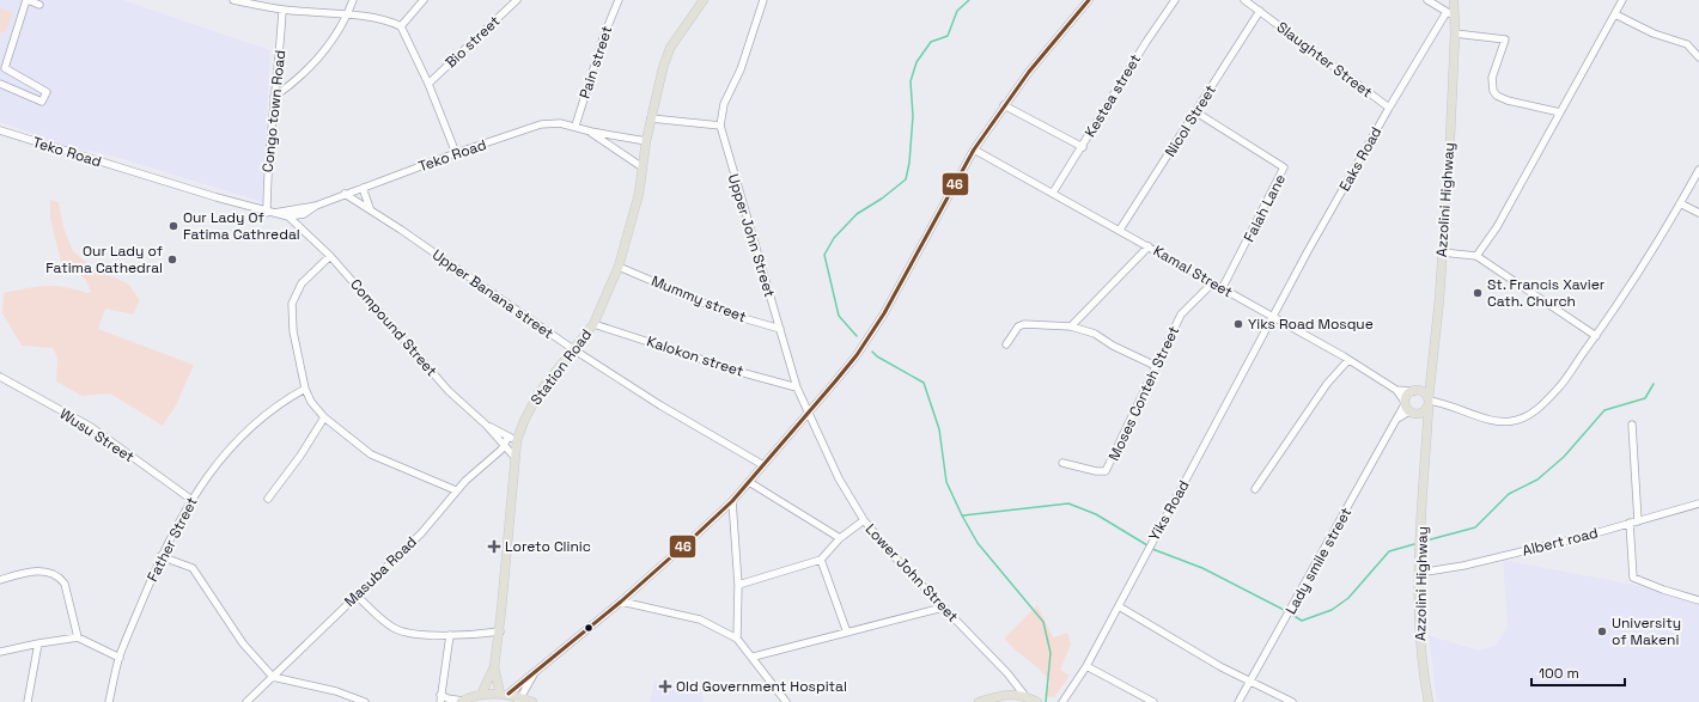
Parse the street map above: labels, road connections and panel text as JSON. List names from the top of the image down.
{
  "streets": {
    "main road": ["Azzolini Highway", "Station Road"],
    "street": [
      "Bio street",
      "Slaughter Street",
      "Pain street",
      "Kestea street",
      "Congo town Road",
      "Nicol Street",
      "Teko Road",
      "Eaks Road",
      "Falah Lane",
      "Upper John Street",
      "Kamal Street",
      "Upper Banana street",
      "Mummy street",
      "Compound Street",
      "Kalokon street",
      "Moses Conteh Street",
      "Wusu Street",
      "Yiks Road",
      "Father Street",
      "Albert road",
      "Lady smile street",
      "Masuba Road",
      "Lower John Street"
    ]
  },
  "crossings": [
    ["Slaughter Street", "Nicol Street"],
    ["Slaughter Street", "Eaks Road"],
    ["Pain street", "Teko Road"],
    ["Kestea street", "Kamal Street"],
    ["Congo town Road", "Teko Road"],
    ["Nicol Street", "Falah Lane"],
    ["Nicol Street", "Kamal Street"],
    ["Teko Road", "Upper Banana street"],
    ["Teko Road", "Compound Street"],
    ["Teko Road", "Station Road"],
    ["Eaks Road", "Kamal Street"],
    ["Eaks Road", "Yiks Road"],
    ["Azzolini Highway", "Kamal Street"],
    ["Azzolini Highway", "Albert road"],
    ["Azzolini Highway", "Lady smile street"],
    ["Falah Lane", "Kamal Street"],
    ["Upper John Street", "Mummy street"],
    ["Upper John Street", "Kalokon street"],
    ["Upper John Street", "Lower John Street"],
    ["Kamal Street", "Moses Conteh Street"],
    ["Kamal Street", "Yiks Road"],
    ["Kamal Street", "Lady smile street"],
    ["Upper Banana street", "Station Road"],
    ["Mummy street", "Station Road"],
    ["Compound Street", "Station Road"],
    ["Compound Street", "Masuba Road"],
    ["Kalokon street", "Station Road"],
    ["Station Road", "Masuba Road"],
    ["Wusu Street", "Father Street"]
  ],
  "places": {
    "other": [
      "Our Lady Of Fatima Cathredal",
      "Our Lady of Fatima Cathedral",
      "St. Francis Xavier Cath. Church",
      "Yiks Road Mosque",
      "University of Makeni"
    ],
    "health": ["Loreto Clinic", "Old Government Hospital"]
  },
  "lines": ["transit line 46"],
  "scale_bar": "100 m"
}
